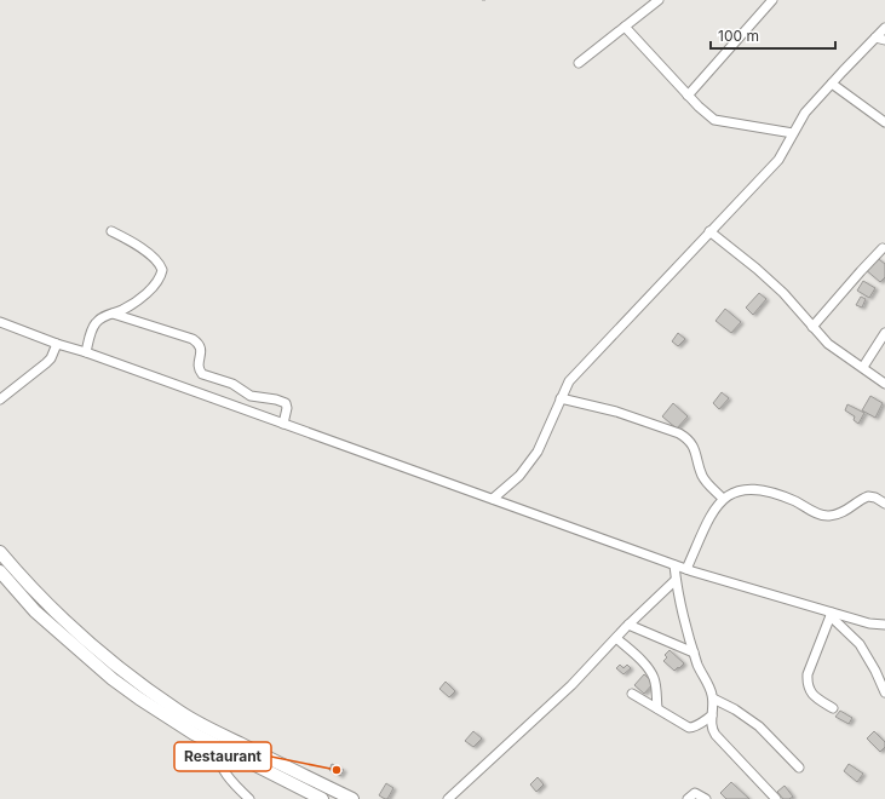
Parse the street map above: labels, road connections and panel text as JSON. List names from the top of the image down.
{
  "places": ["Restaurant"],
  "scale_bar": "100 m"
}
